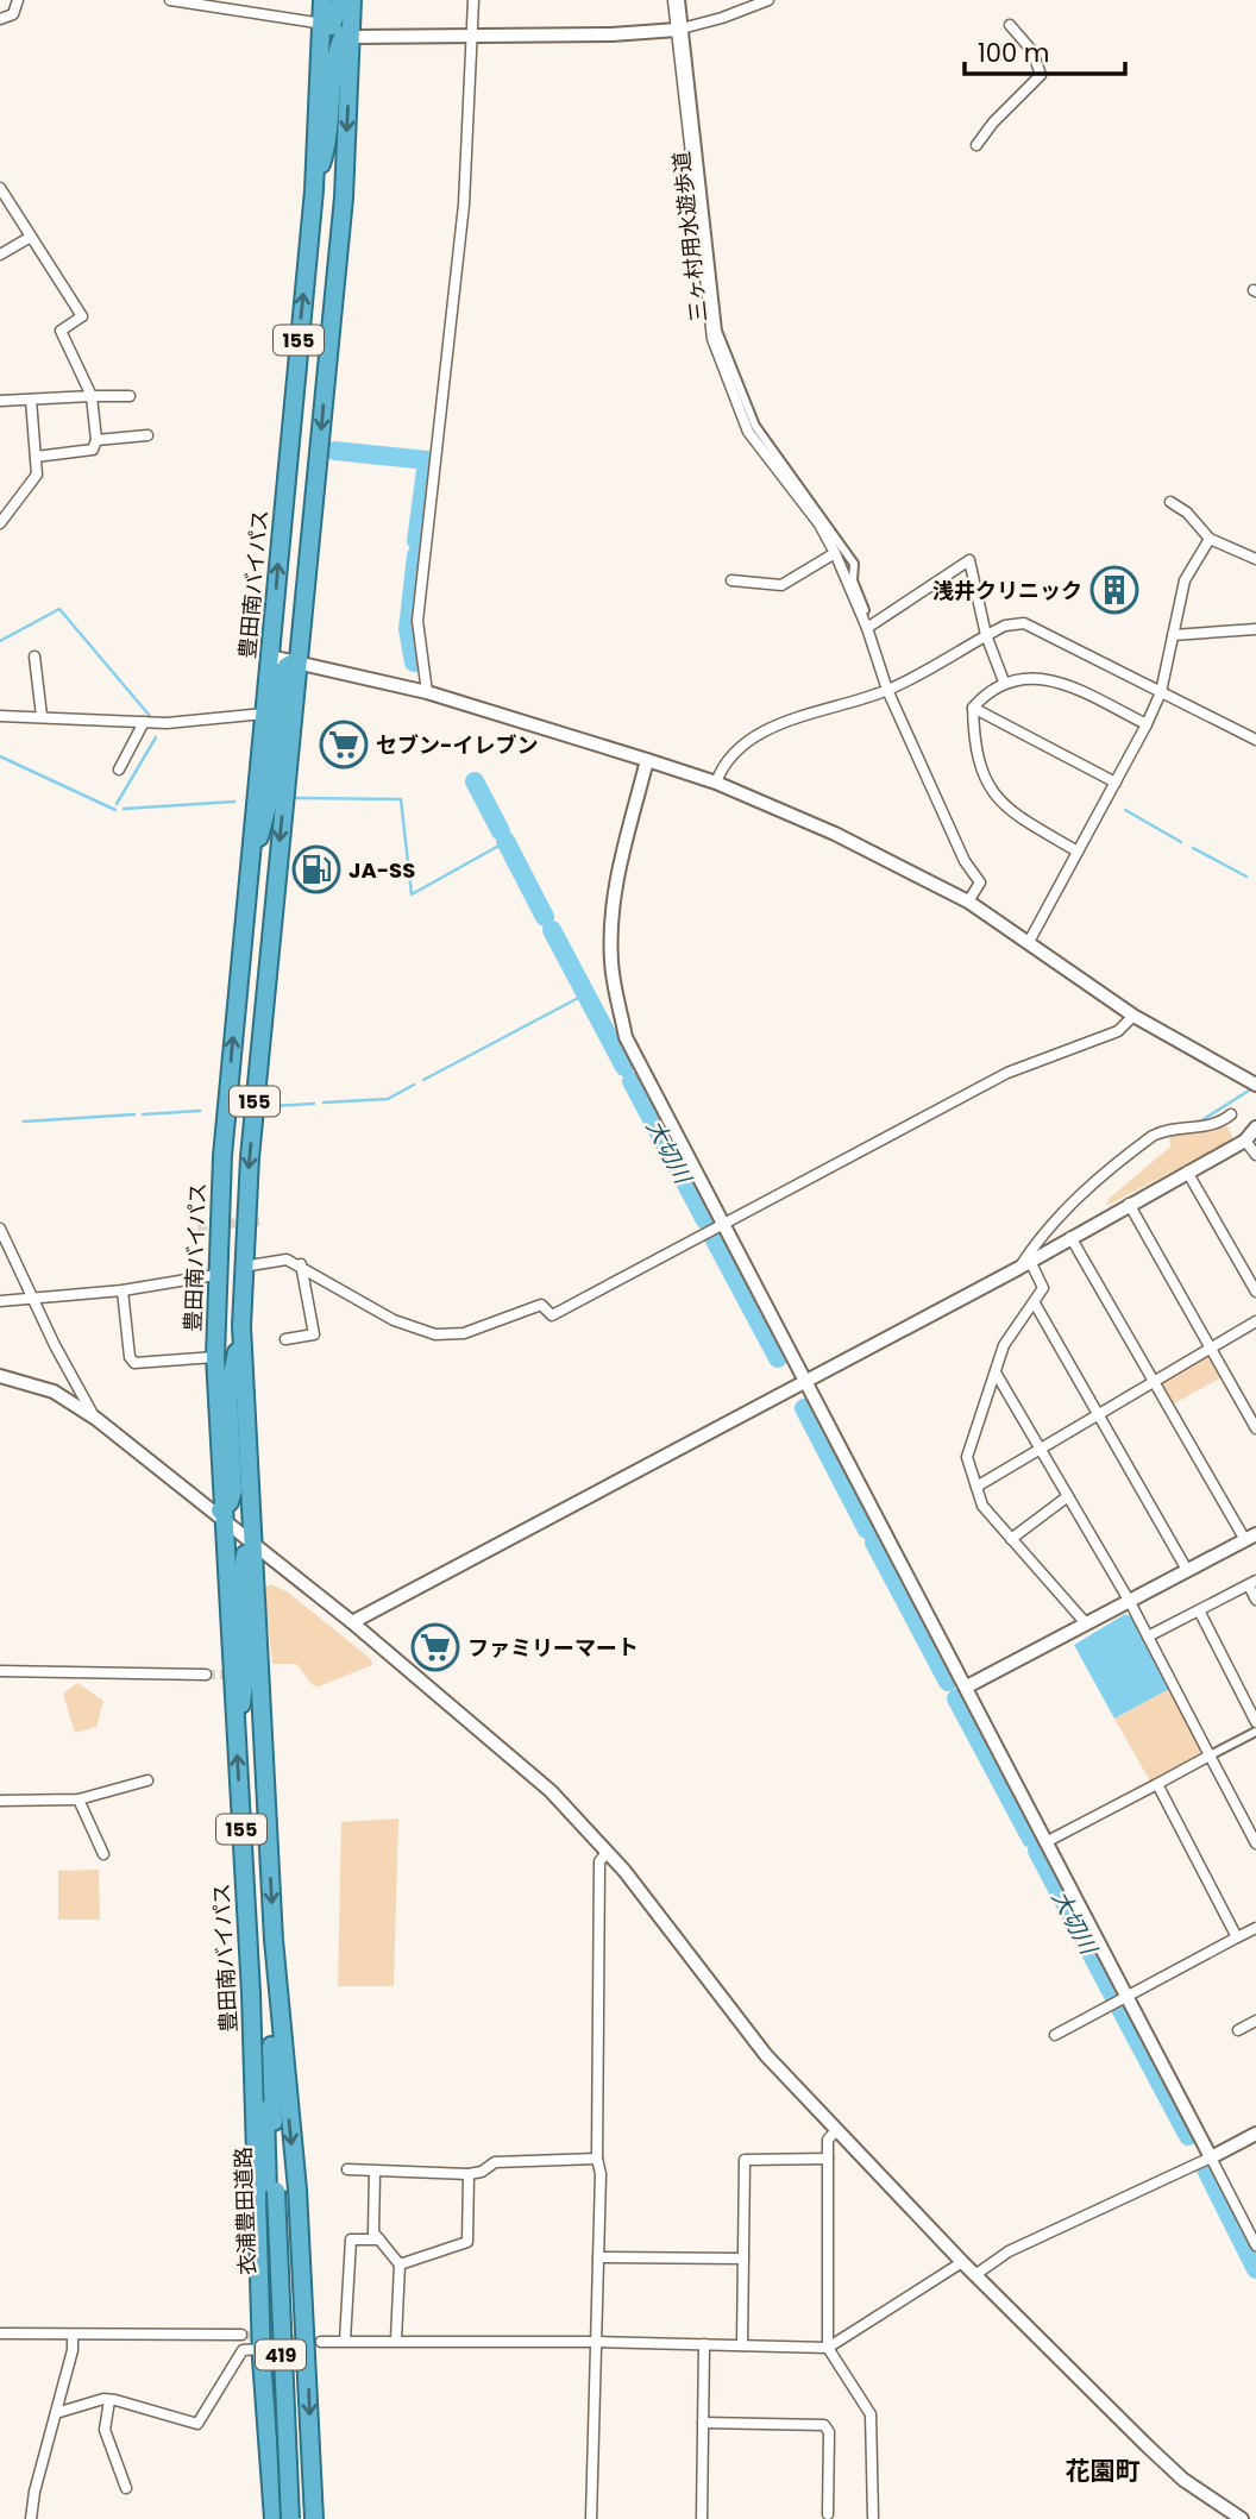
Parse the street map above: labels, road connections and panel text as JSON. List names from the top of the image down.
{
  "streets": {
    "highway": [
      "155",
      "豊田南バイパス",
      "衣浦豊田道路",
      "419"
    ],
    "street": ["三ヶ村用水遊歩道"]
  },
  "crossings": [
    ["155", "豊田南バイパス"],
    ["155", "衣浦豊田道路"],
    ["豊田南バイパス", "衣浦豊田道路"]
  ],
  "districts": ["花園町"],
  "water": ["大切川"],
  "places": {
    "building": ["浅井クリニック"],
    "supermarket": ["セブン-イレブン", "ファミリーマート"],
    "fuel station": ["JA-SS"]
  },
  "scale_bar": "100 m"
}
